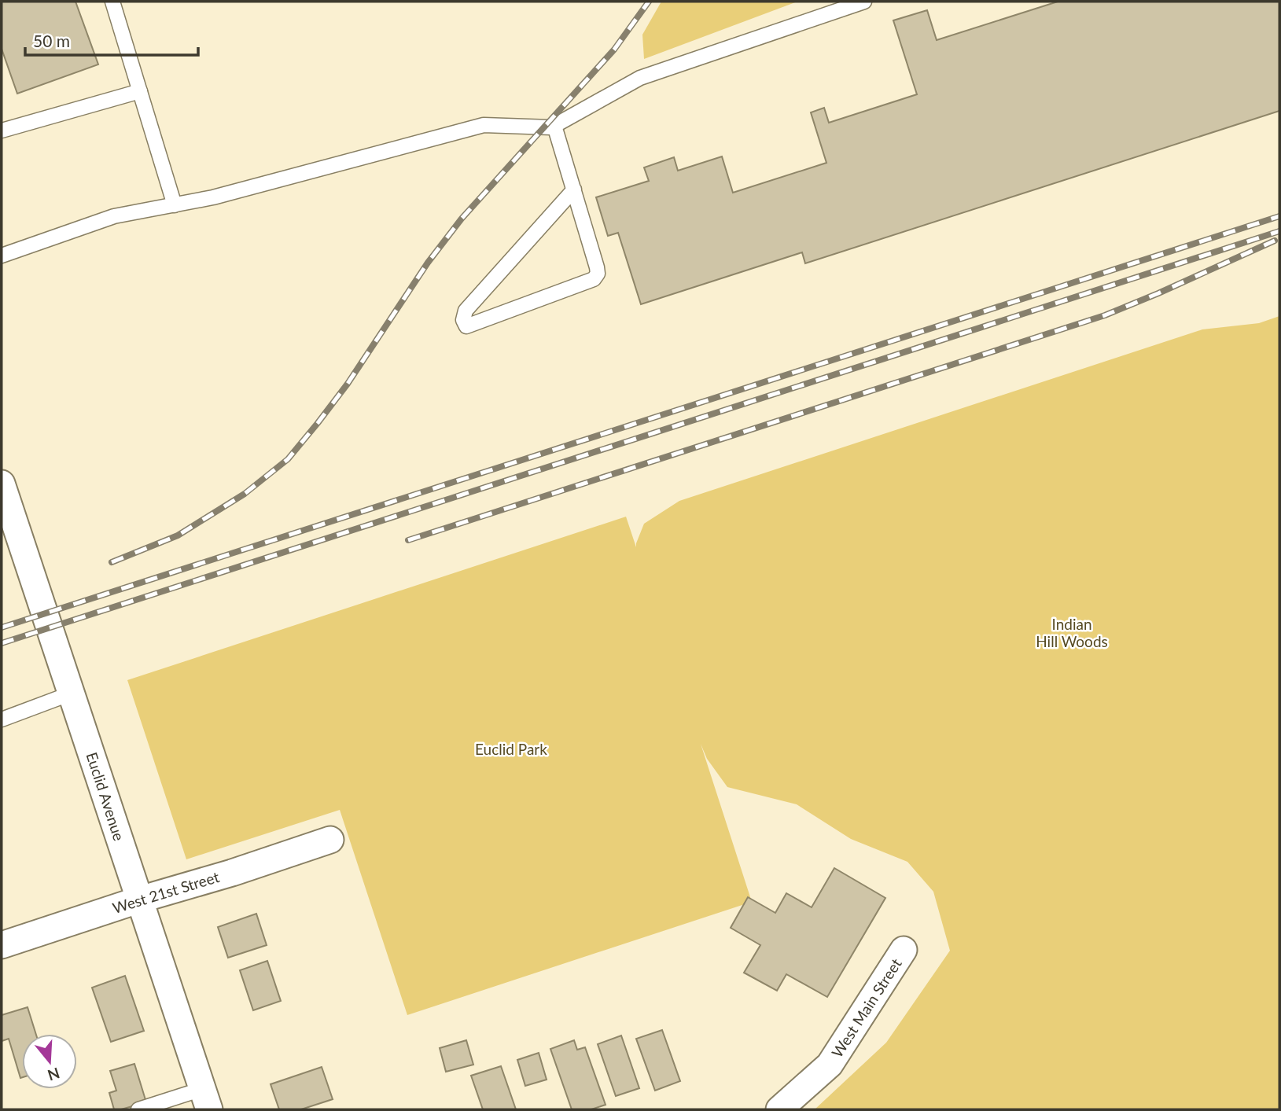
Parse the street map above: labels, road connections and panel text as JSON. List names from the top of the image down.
{
  "streets": {
    "street": ["Euclid Avenue", "West 21st Street", "West Main Street"]
  },
  "crossings": [
    ["Euclid Avenue", "West 21st Street"]
  ],
  "parks": ["Indian Hill Woods", "Euclid Park"],
  "scale_bar": "50 m",
  "north": "bottom"
}
